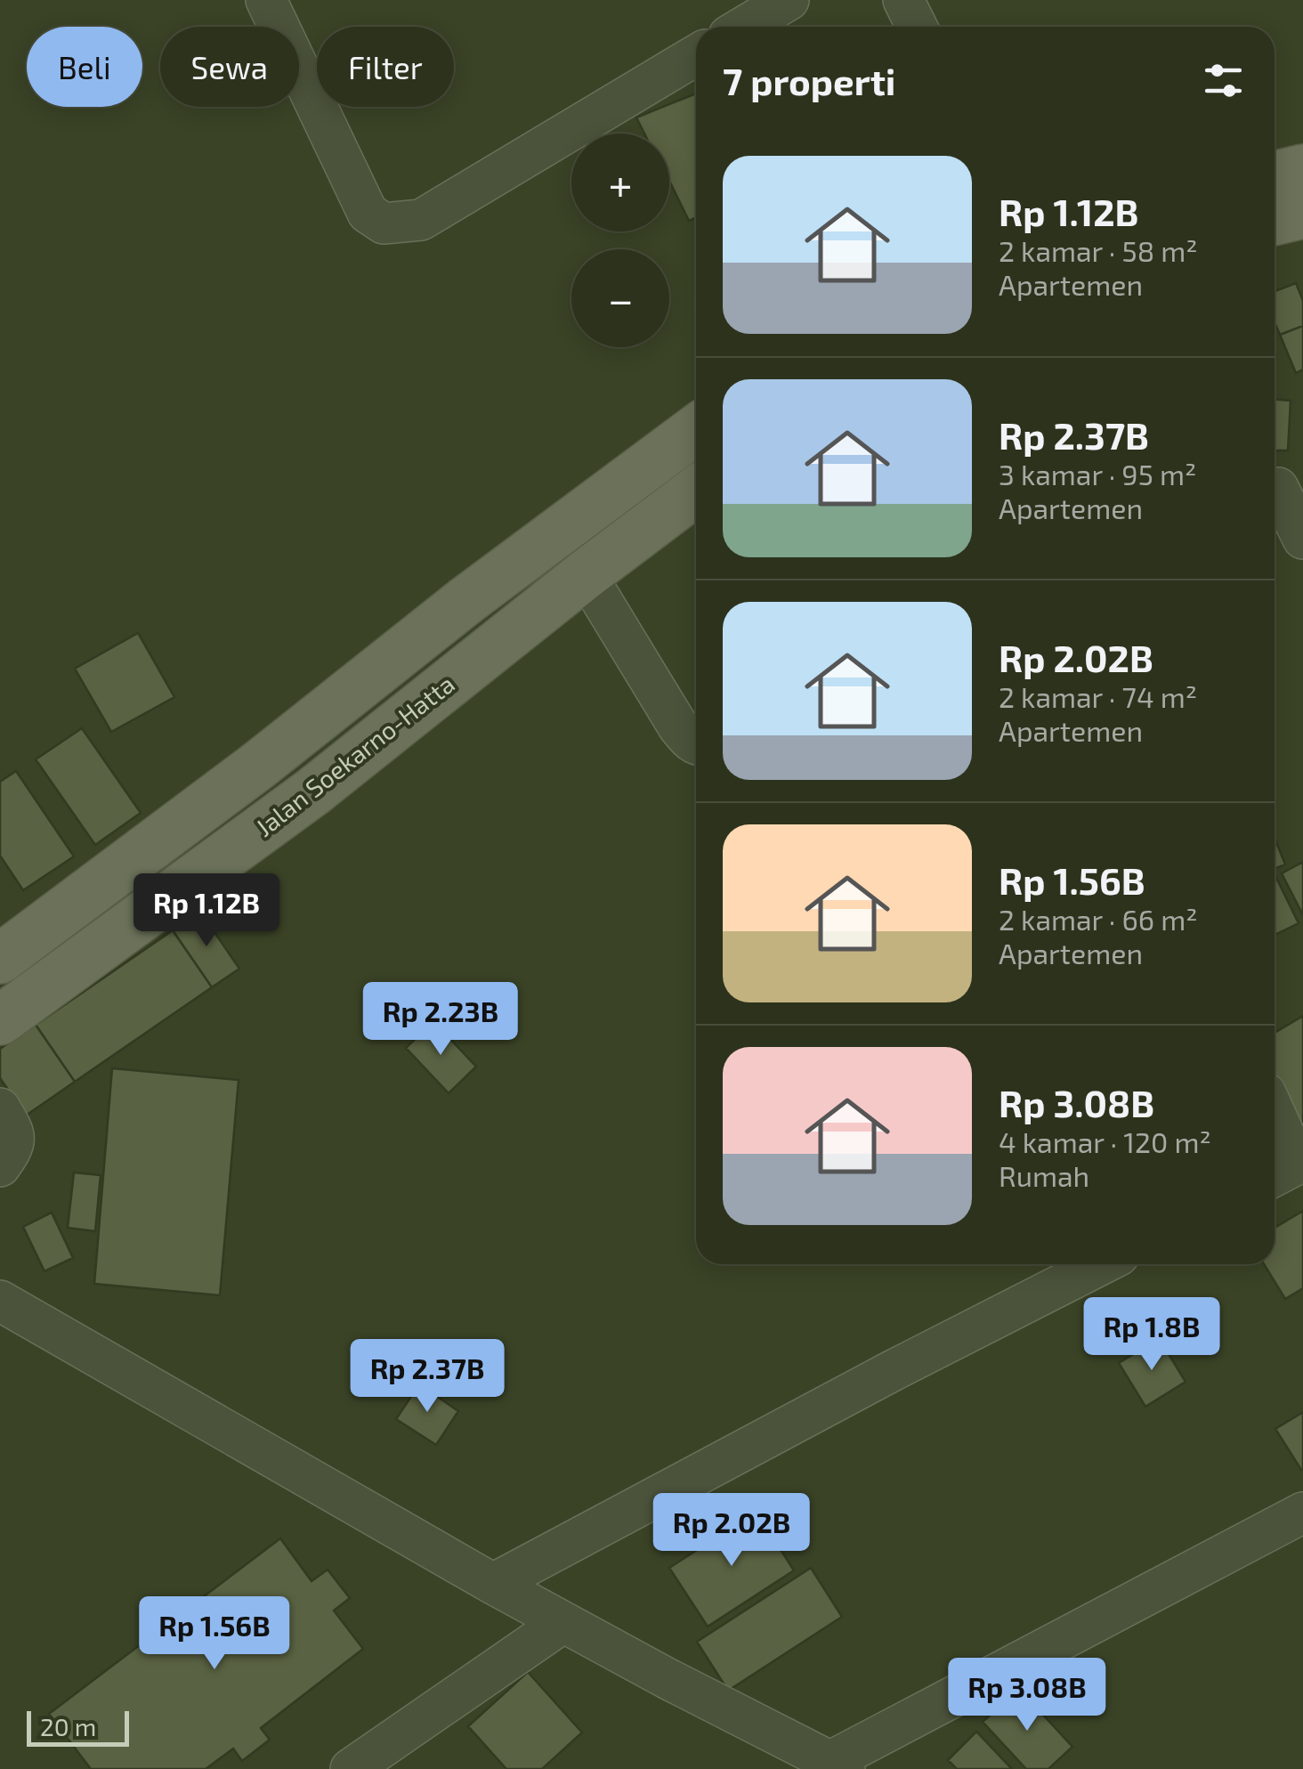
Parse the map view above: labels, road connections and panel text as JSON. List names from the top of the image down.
{
  "streets": {
    "main road": ["Jalan Soekarno-Hatta"]
  },
  "scale_bar": "20 m",
  "page": {
    "chip": ["Beli", "Sewa", "Filter"],
    "heading": "7 properti",
    "map_buttons": ["+", "−"],
    "list": [
      {
        "name": "Rp 1.12B",
        "note": "2 kamar · 58 m² · Apartemen"
      },
      {
        "name": "Rp 2.37B",
        "note": "3 kamar · 95 m² · Apartemen"
      },
      {
        "name": "Rp 2.02B",
        "note": "2 kamar · 74 m² · Apartemen"
      },
      {
        "name": "Rp 1.56B",
        "note": "2 kamar · 66 m² · Apartemen"
      },
      {
        "name": "Rp 3.08B",
        "note": "4 kamar · 120 m² · Rumah"
      }
    ],
    "price": [
      "Rp 1.12B",
      "Rp 2.23B",
      "Rp 1.8B",
      "Rp 2.37B",
      "Rp 2.02B",
      "Rp 1.56B",
      "Rp 3.08B"
    ],
    "scale": "20 m"
  }
}
